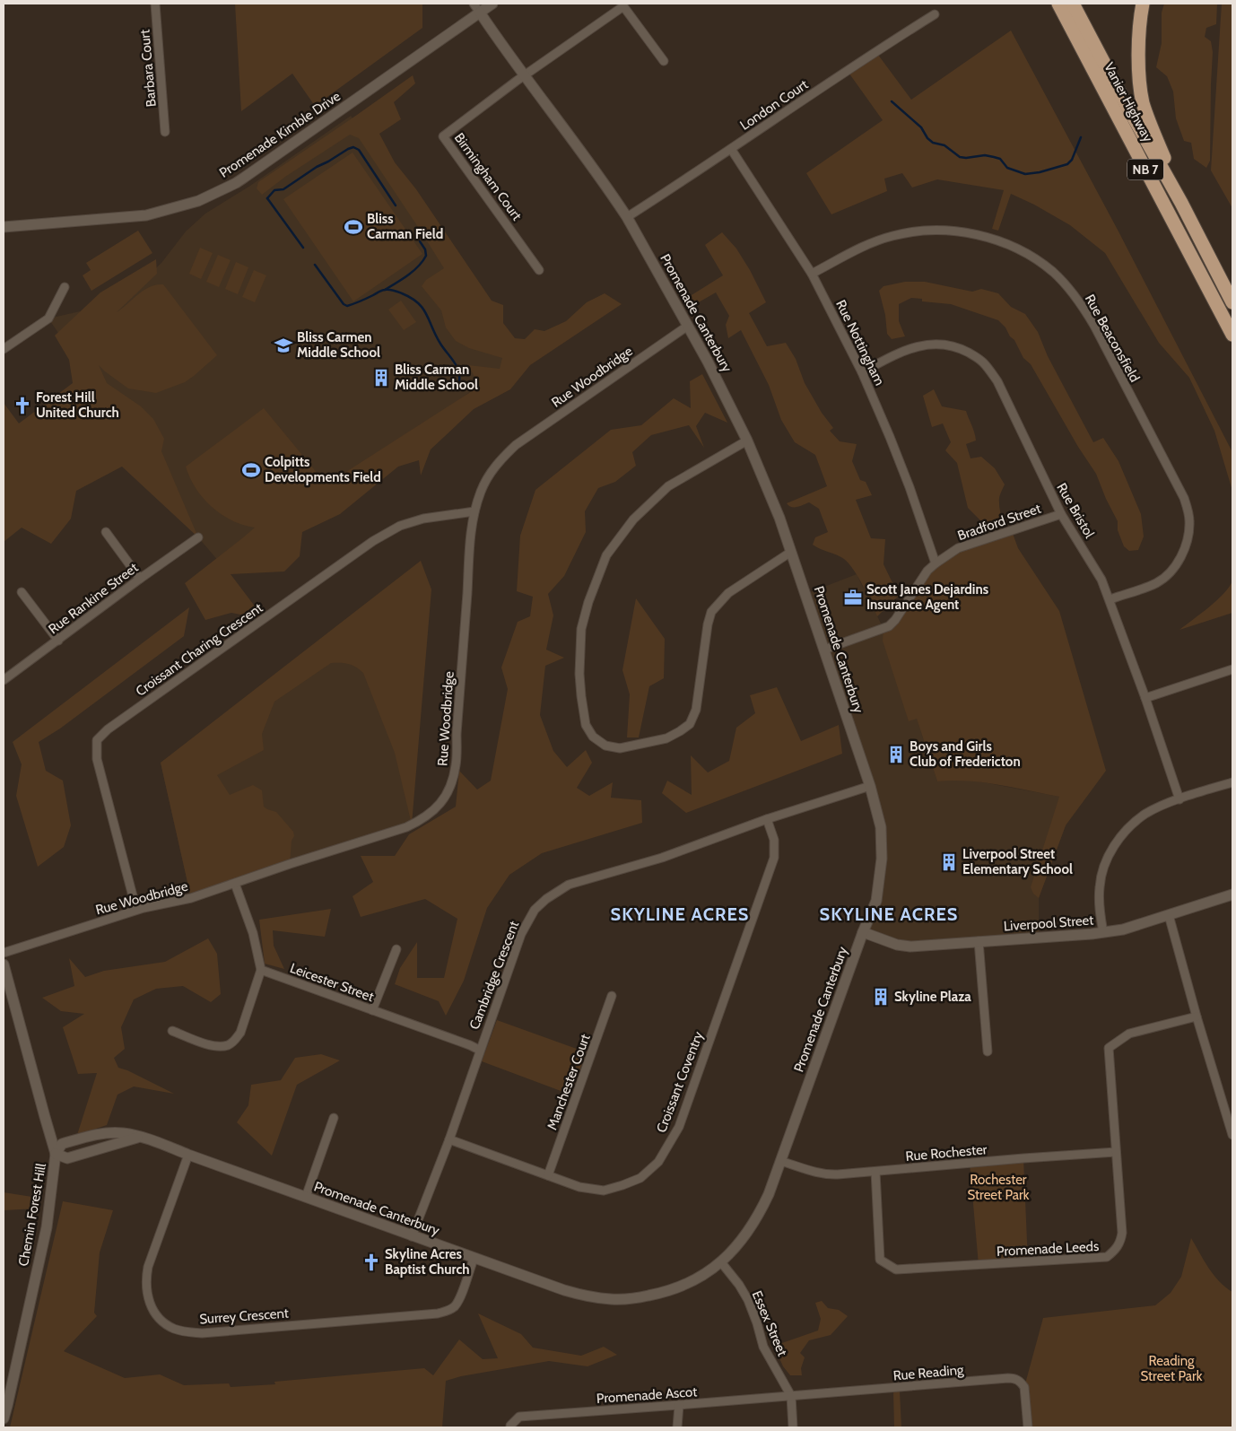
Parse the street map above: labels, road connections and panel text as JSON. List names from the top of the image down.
{
  "streets": {
    "highway": ["Vanier Highway", "NB 7"],
    "street": [
      "Barbara Court",
      "London Court",
      "Promenade Kimble Drive",
      "Birmingham Court",
      "Promenade Canterbury",
      "Rue Beaconsfield",
      "Rue Nottingham",
      "Rue Woodbridge",
      "Rue Bristol",
      "Bradford Street",
      "Rue Rankine Street",
      "Croissant Charing Crescent",
      "Liverpool Street",
      "Cambridge Crescent",
      "Leicester Street",
      "Manchester Court",
      "Croissant Coventry",
      "Rue Rochester",
      "Chemin Forest Hill",
      "Promenade Leeds",
      "Surrey Crescent",
      "Essex Street",
      "Rue Reading",
      "Promenade Ascot"
    ]
  },
  "crossings": [
    ["London Court", "Promenade Canterbury"],
    ["London Court", "Rue Nottingham"],
    ["Promenade Kimble Drive", "Promenade Canterbury"],
    ["Birmingham Court", "Promenade Canterbury"],
    ["Promenade Canterbury", "Rue Woodbridge"],
    ["Promenade Canterbury", "Bradford Street"],
    ["Promenade Canterbury", "Liverpool Street"],
    ["Promenade Canterbury", "Cambridge Crescent"],
    ["Promenade Canterbury", "Rue Rochester"],
    ["Promenade Canterbury", "Chemin Forest Hill"],
    ["Promenade Canterbury", "Surrey Crescent"],
    ["Promenade Canterbury", "Essex Street"],
    ["Rue Beaconsfield", "Rue Nottingham"],
    ["Rue Beaconsfield", "Rue Bristol"],
    ["Rue Nottingham", "Rue Bristol"],
    ["Rue Nottingham", "Bradford Street"],
    ["Rue Woodbridge", "Croissant Charing Crescent"],
    ["Rue Bristol", "Bradford Street"],
    ["Cambridge Crescent", "Leicester Street"],
    ["Cambridge Crescent", "Croissant Coventry"],
    ["Manchester Court", "Croissant Coventry"],
    ["Rue Rochester", "Promenade Leeds"],
    ["Essex Street", "Rue Reading"],
    ["Essex Street", "Promenade Ascot"],
    ["Rue Reading", "Promenade Ascot"]
  ],
  "districts": ["SKYLINE ACRES", "SKYLINE ACRES"],
  "parks": ["Rochester Street Park", "Reading Street Park"],
  "places": {
    "sports": ["Bliss Carman Field", "Colpitts Developments Field"],
    "school or university": ["Bliss Carmen Middle School"],
    "building": [
      "Bliss Carman Middle School",
      "Boys and Girls Club of Fredericton",
      "Liverpool Street Elementary School",
      "Skyline Plaza"
    ],
    "church": ["Forest Hill United Church", "Skyline Acres Baptist Church"],
    "office": ["Scott Janes Dejardins Insurance Agent"]
  }
}
